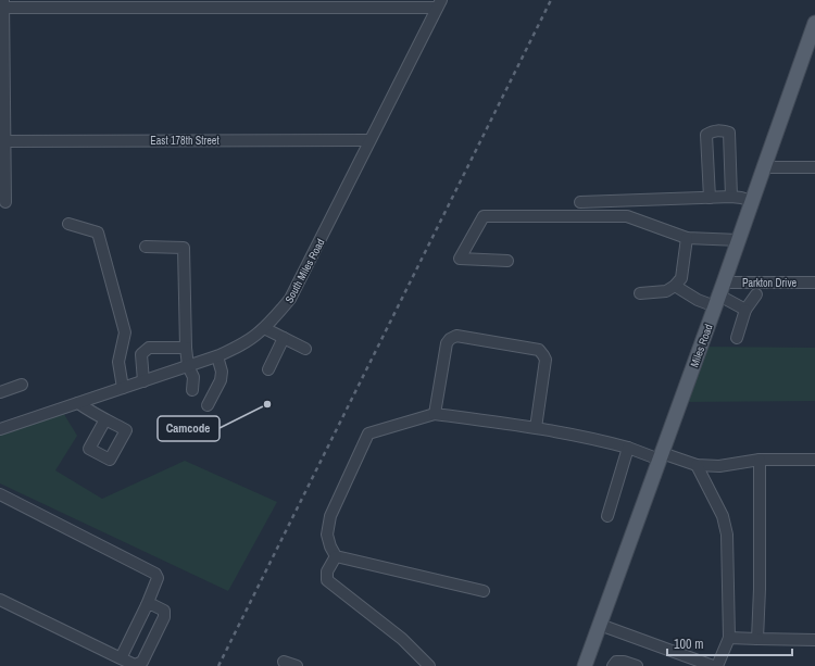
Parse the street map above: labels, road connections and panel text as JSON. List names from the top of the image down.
{
  "streets": {
    "main road": ["Miles Road"],
    "street": ["East 178th Street", "South Miles Road", "Parkton Drive"]
  },
  "crossings": [
    ["East 178th Street", "South Miles Road"],
    ["Parkton Drive", "Miles Road"]
  ],
  "places": ["Camcode"],
  "scale_bar": "100 m"
}
